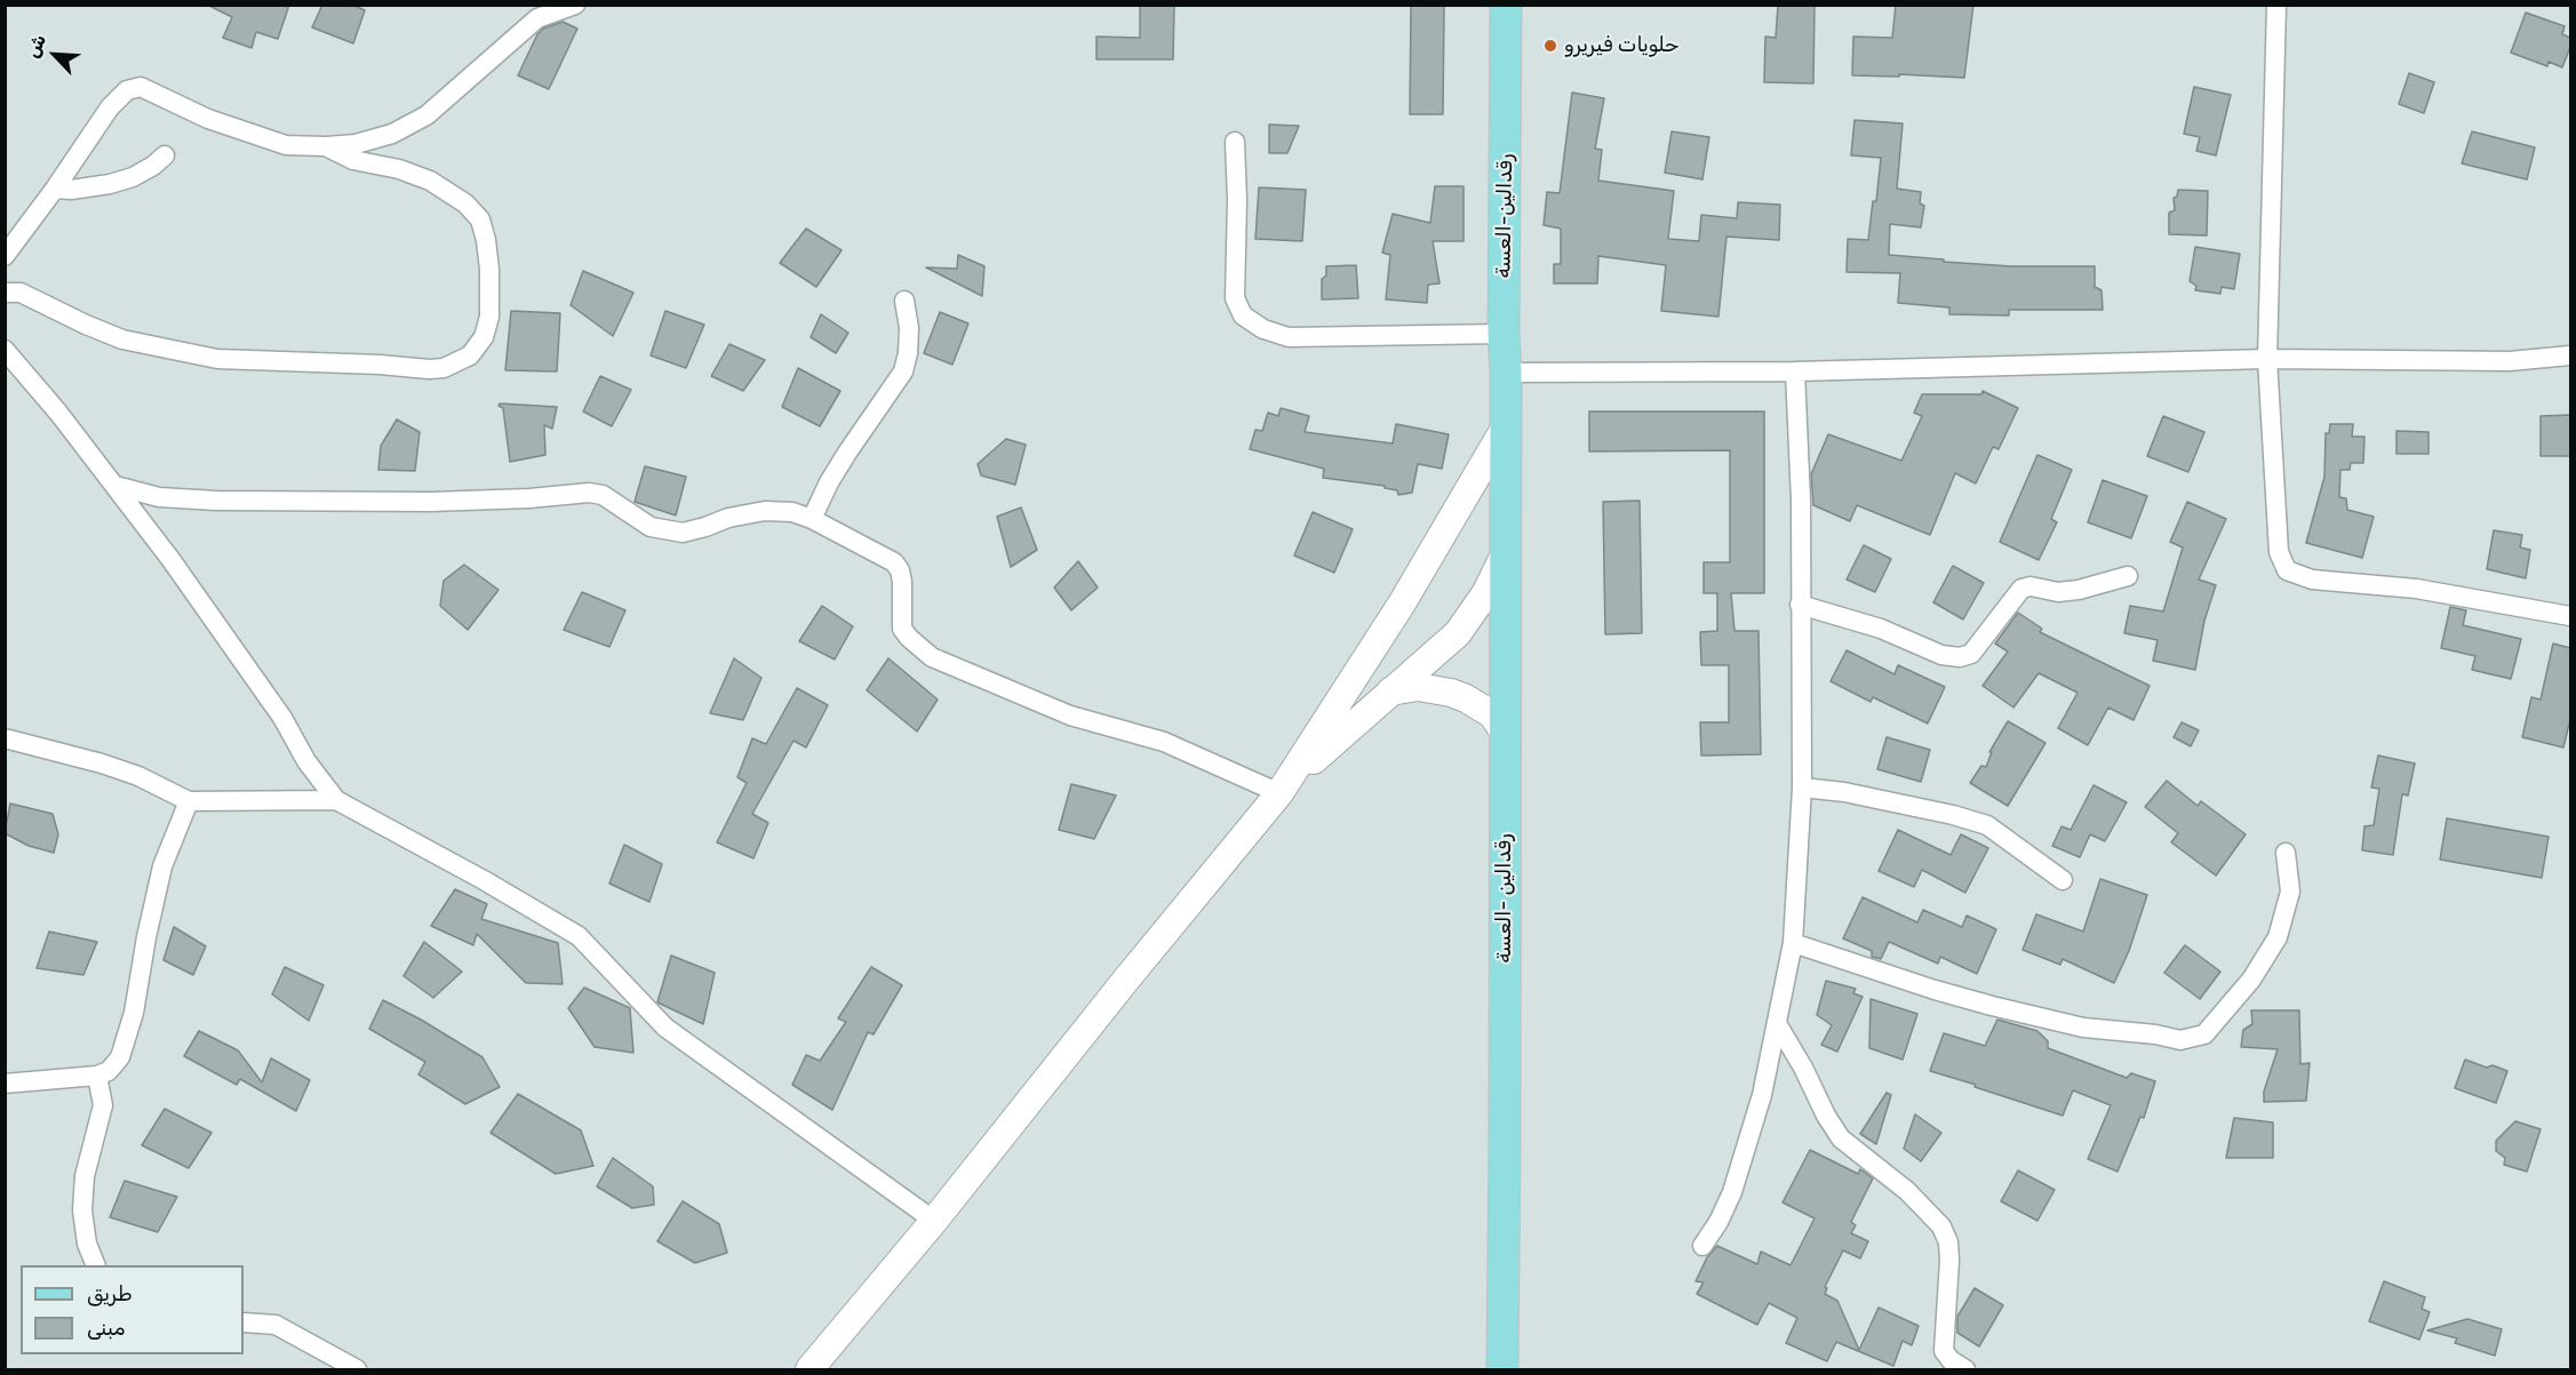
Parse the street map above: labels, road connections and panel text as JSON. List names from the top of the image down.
{
  "streets": {
    "main road": ["رقدالين-العسة", "رقدالين -العسة"]
  },
  "crossings": [
    ["رقدالين-العسة", "رقدالين -العسة"]
  ],
  "places": ["حلويات فيريرو"],
  "legend": ["طريق", "مبنى"],
  "north": "top left"
}
